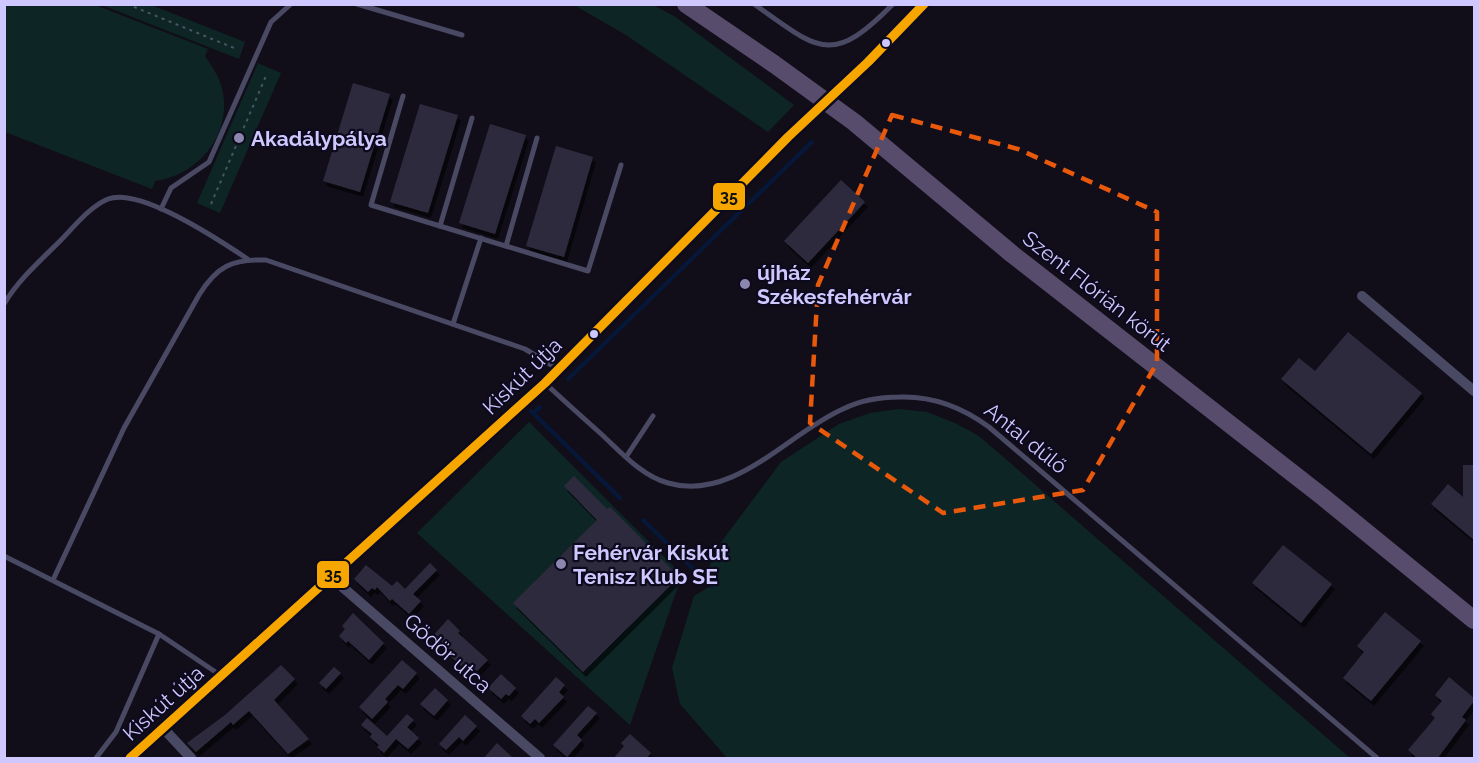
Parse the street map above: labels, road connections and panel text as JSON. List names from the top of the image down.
{
  "streets": {
    "main road": ["Szent Flórián körút"],
    "street": ["Kiskút útja", "Gödör utca"],
    "lane": ["Antal dűlő"]
  },
  "crossings": [
    ["Szent Flórián körút", "Kiskút útja"],
    ["Kiskút útja", "Antal dűlő"],
    ["Kiskút útja", "Gödör utca"]
  ],
  "places": ["Akadálypálya", "újház Székesfehérvár", "Fehérvár Kiskút Tenisz Klub SE"],
  "lines": ["transit line 35"]
}
